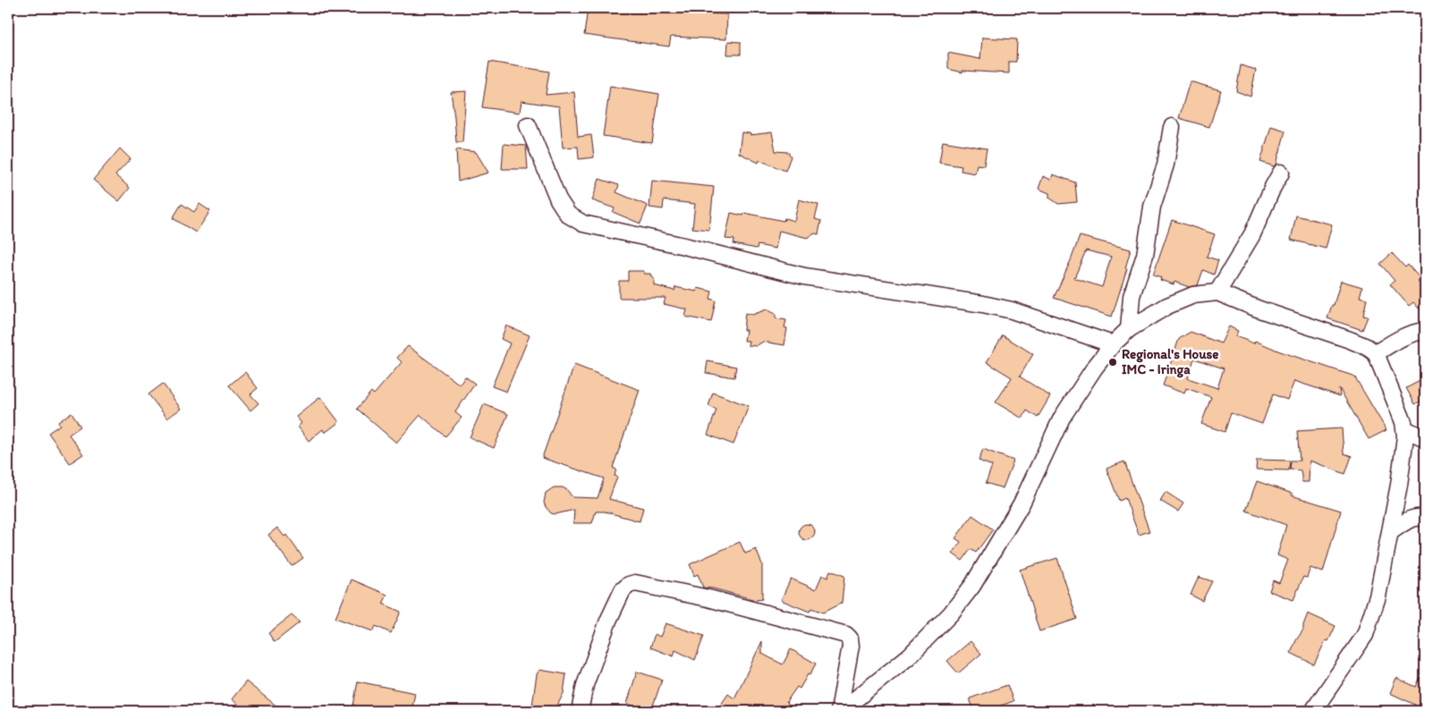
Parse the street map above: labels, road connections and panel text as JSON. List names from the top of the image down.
{
  "places": ["Regional's House IMC - Iringa"]
}
